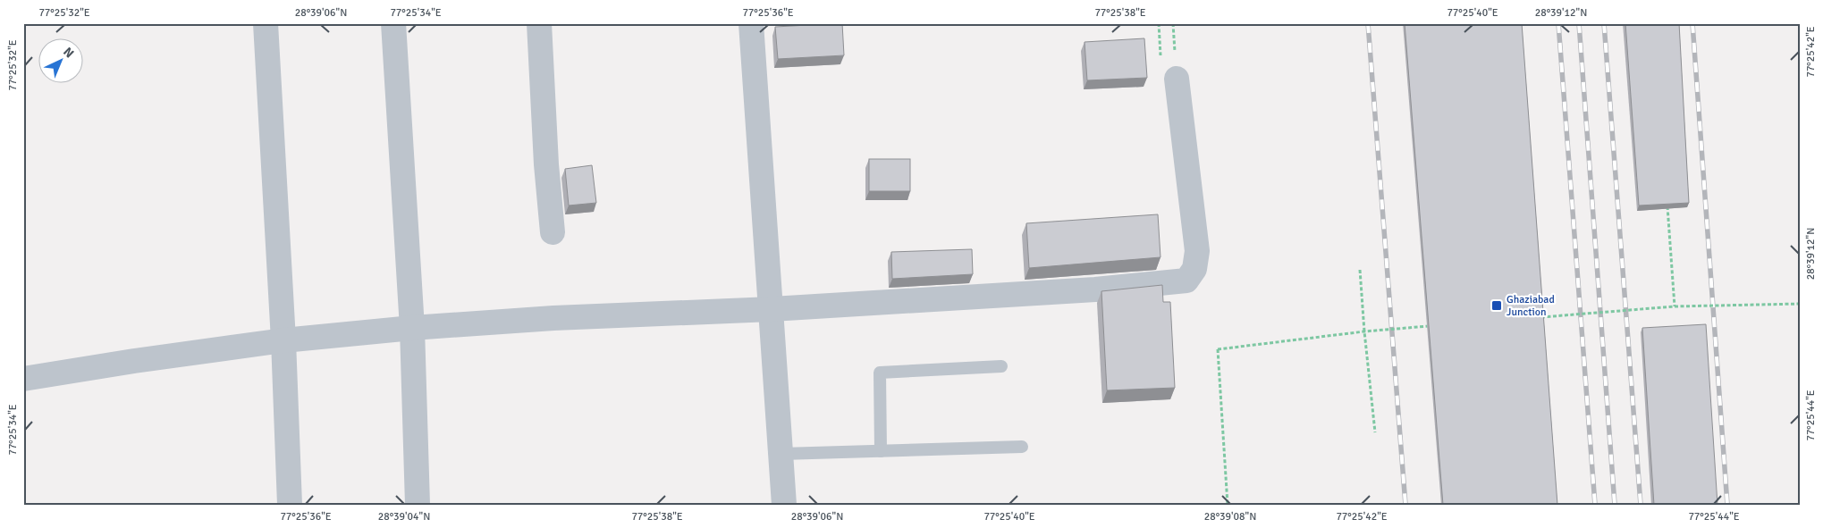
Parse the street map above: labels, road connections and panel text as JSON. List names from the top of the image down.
{
  "places": {
    "transit": ["Ghaziabad Junction"]
  },
  "north": "top right",
  "coordinates": [
    "77°25'32\"E",
    "28°39'06\"N",
    "77°25'34\"E",
    "77°25'36\"E",
    "77°25'38\"E",
    "77°25'40\"E",
    "28°39'12\"N",
    "77°25'42\"E",
    "77°25'44\"E",
    "28°39'04\"N",
    "28°39'08\"N"
  ]
}
